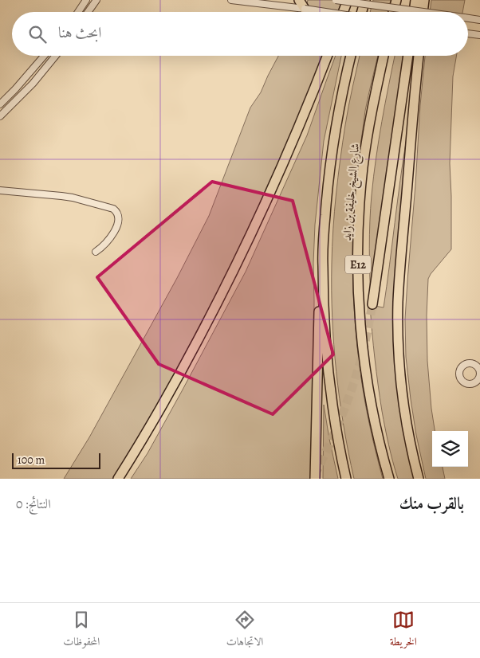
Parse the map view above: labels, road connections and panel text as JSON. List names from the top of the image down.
{
  "streets": {
    "highway": ["شارع الشيخ خليفة بن زايد", "E12"]
  },
  "scale_bar": "100 m",
  "page": {
    "search": "ابحث هنا",
    "scale": "100 m",
    "heading": ["بالقرب منك", "النتائج: 0"],
    "nav": ["الخريطة", "الاتجاهات", "المحفوظات"]
  }
}
